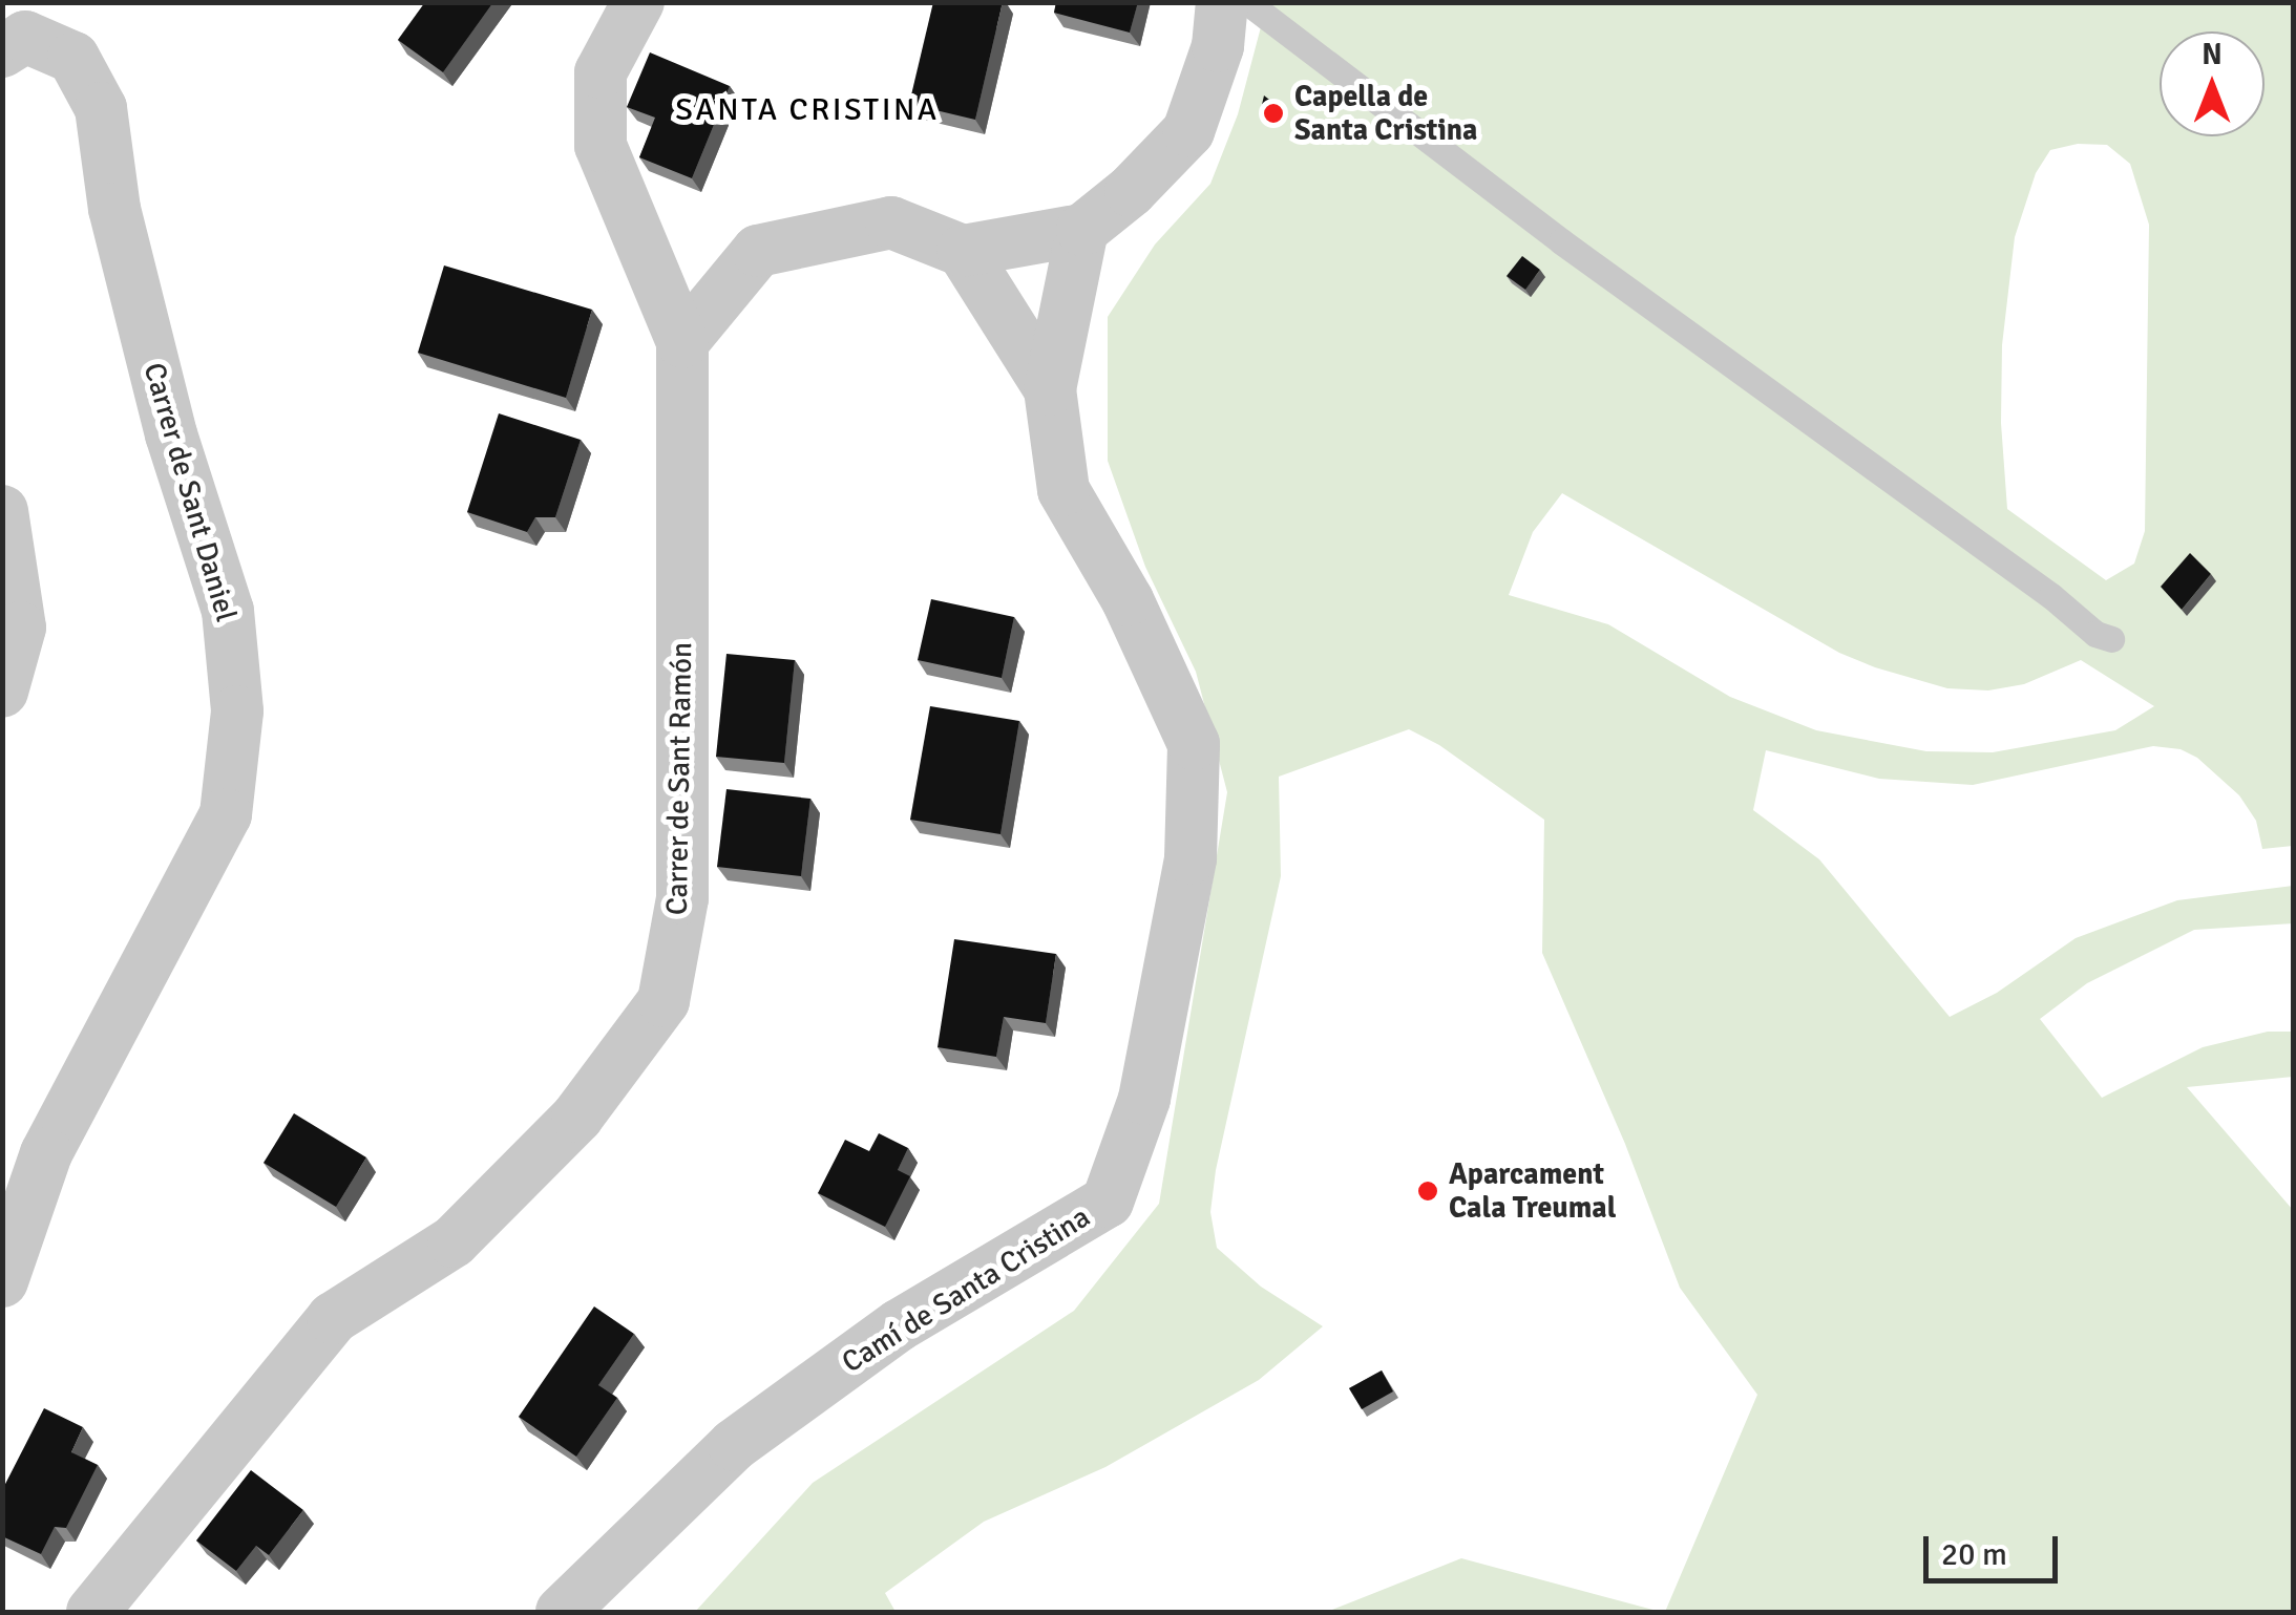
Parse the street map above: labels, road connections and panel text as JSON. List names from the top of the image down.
{
  "streets": {
    "street": ["Carrer de Sant Daniel", "Carrer de Sant Ramón", "Camí de Santa Cristina"]
  },
  "districts": ["SANTA CRISTINA"],
  "places": ["Capella de Santa Cristina", "Aparcament Cala Treumal"],
  "scale_bar": "20 m",
  "north": "top"
}
